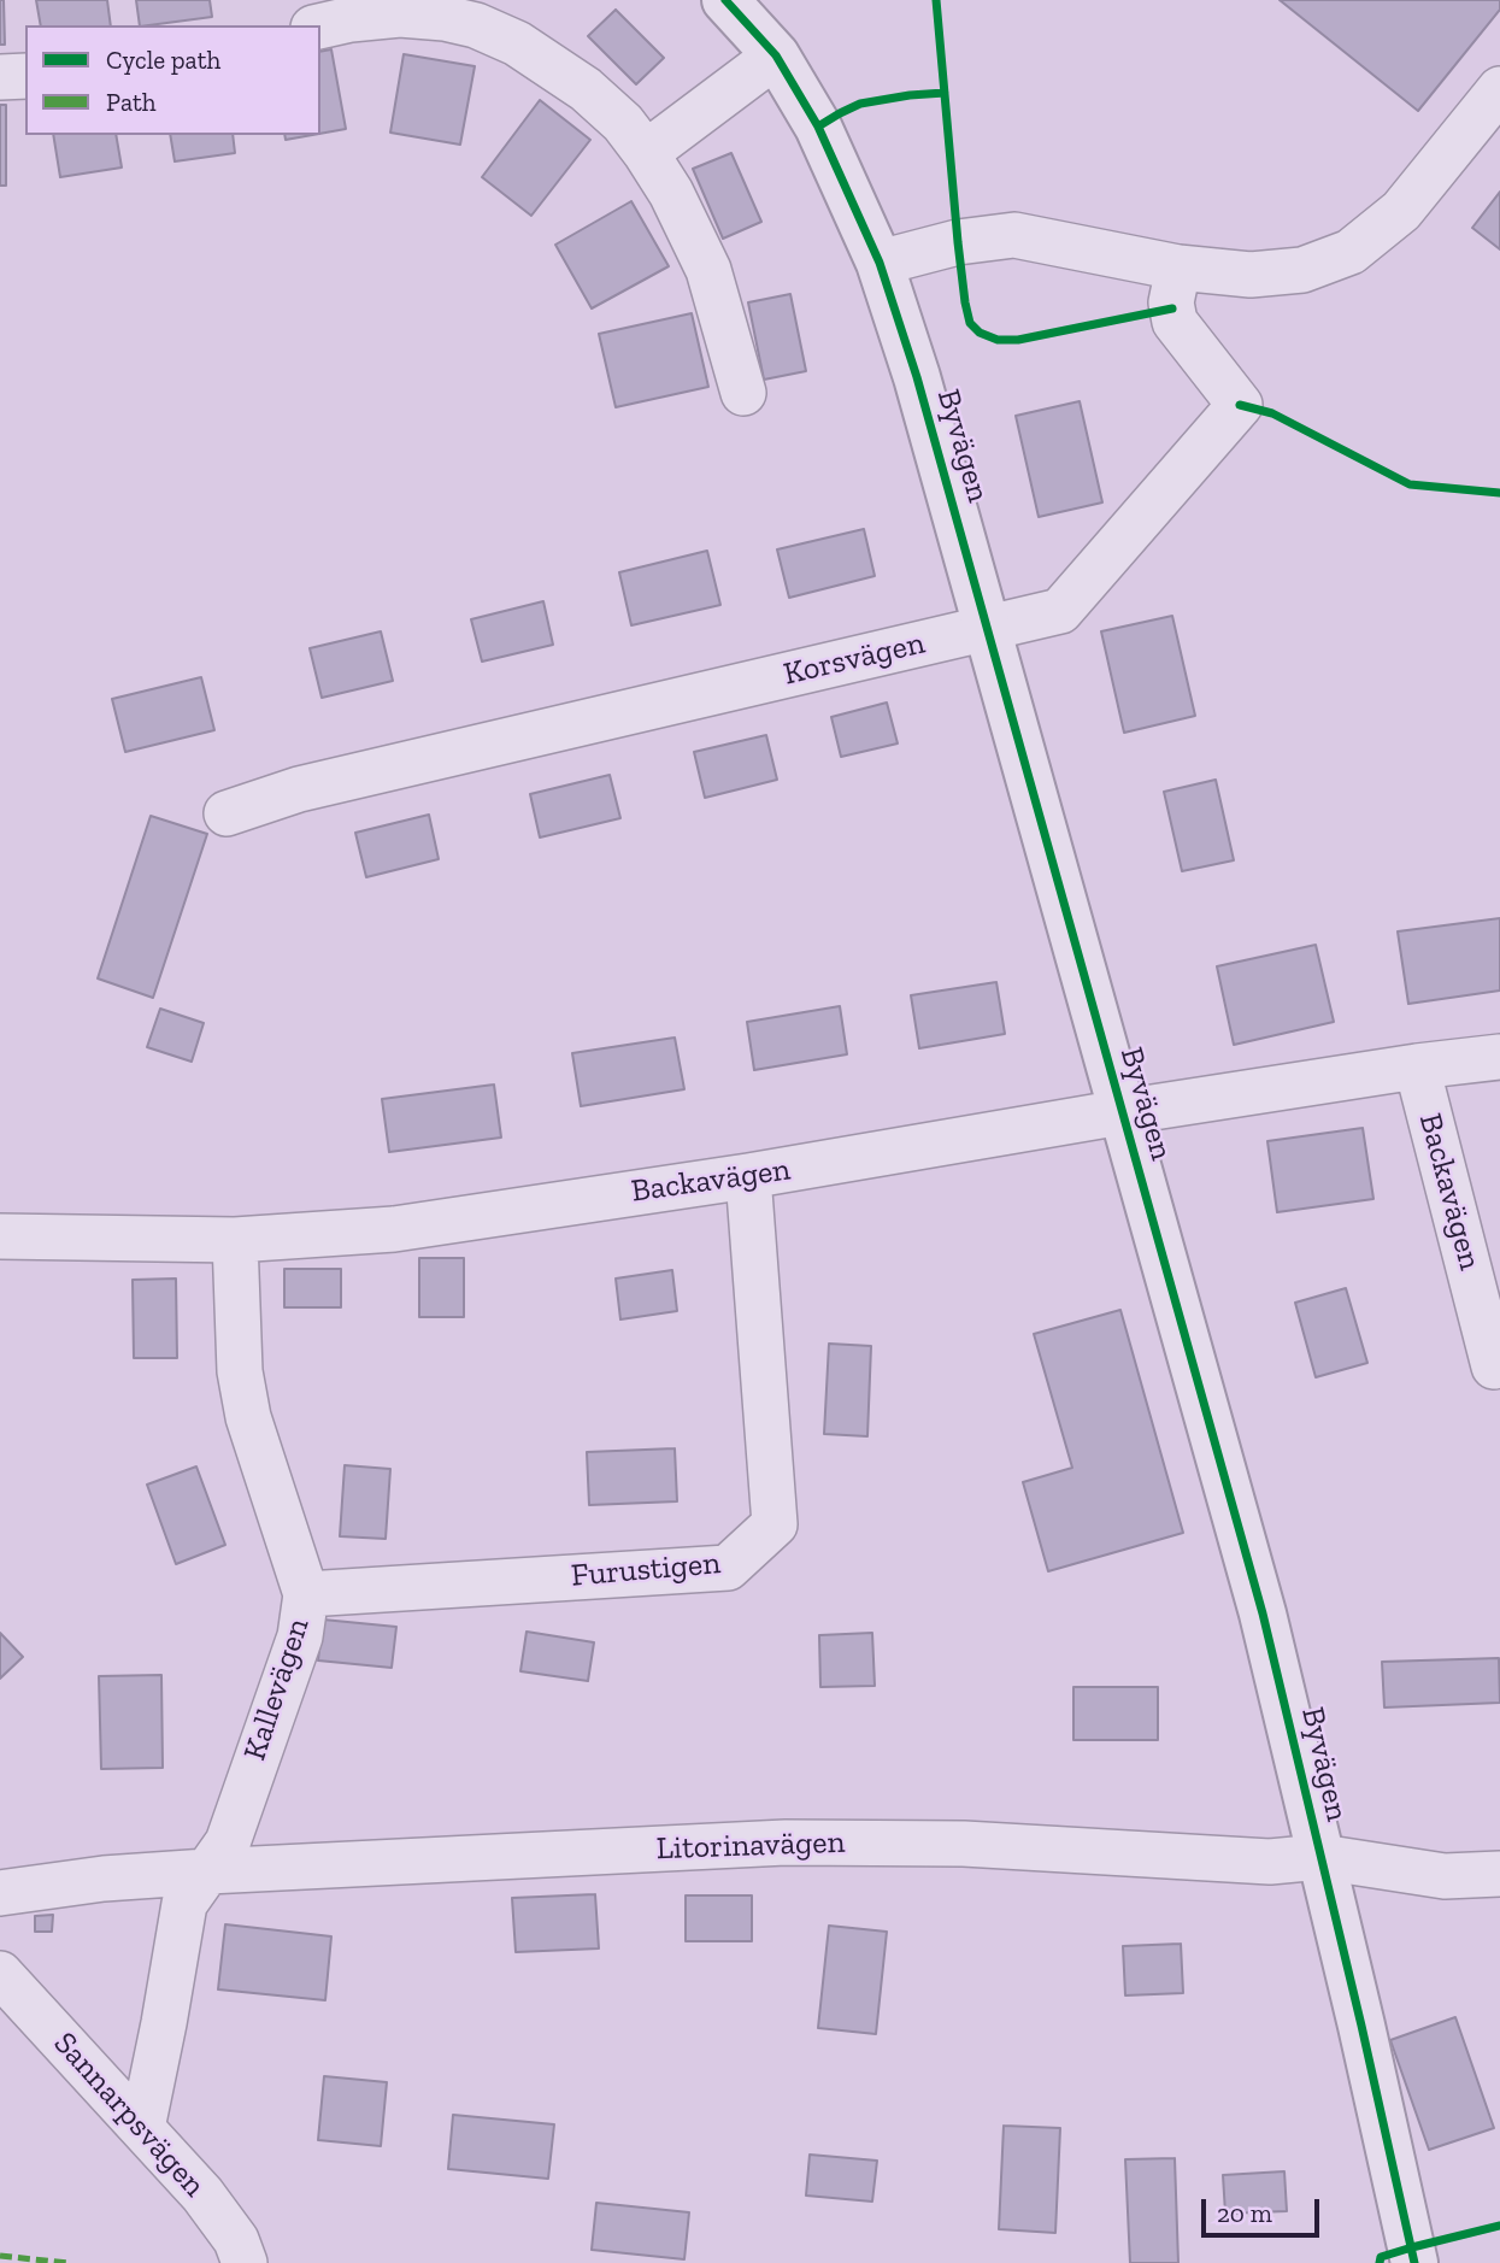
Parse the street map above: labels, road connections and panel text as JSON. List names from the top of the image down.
{
  "streets": {
    "street": [
      "Byvägen",
      "Korsvägen",
      "Backavägen",
      "Furustigen",
      "Kallevägen",
      "Litorinavägen",
      "Sannarpsvägen"
    ]
  },
  "crossings": [
    ["Byvägen", "Korsvägen"],
    ["Byvägen", "Backavägen"],
    ["Byvägen", "Litorinavägen"],
    ["Backavägen", "Furustigen"],
    ["Backavägen", "Kallevägen"],
    ["Furustigen", "Kallevägen"],
    ["Kallevägen", "Litorinavägen"],
    ["Kallevägen", "Sannarpsvägen"]
  ],
  "legend": ["Cycle path", "Path"],
  "scale_bar": "20 m"
}
